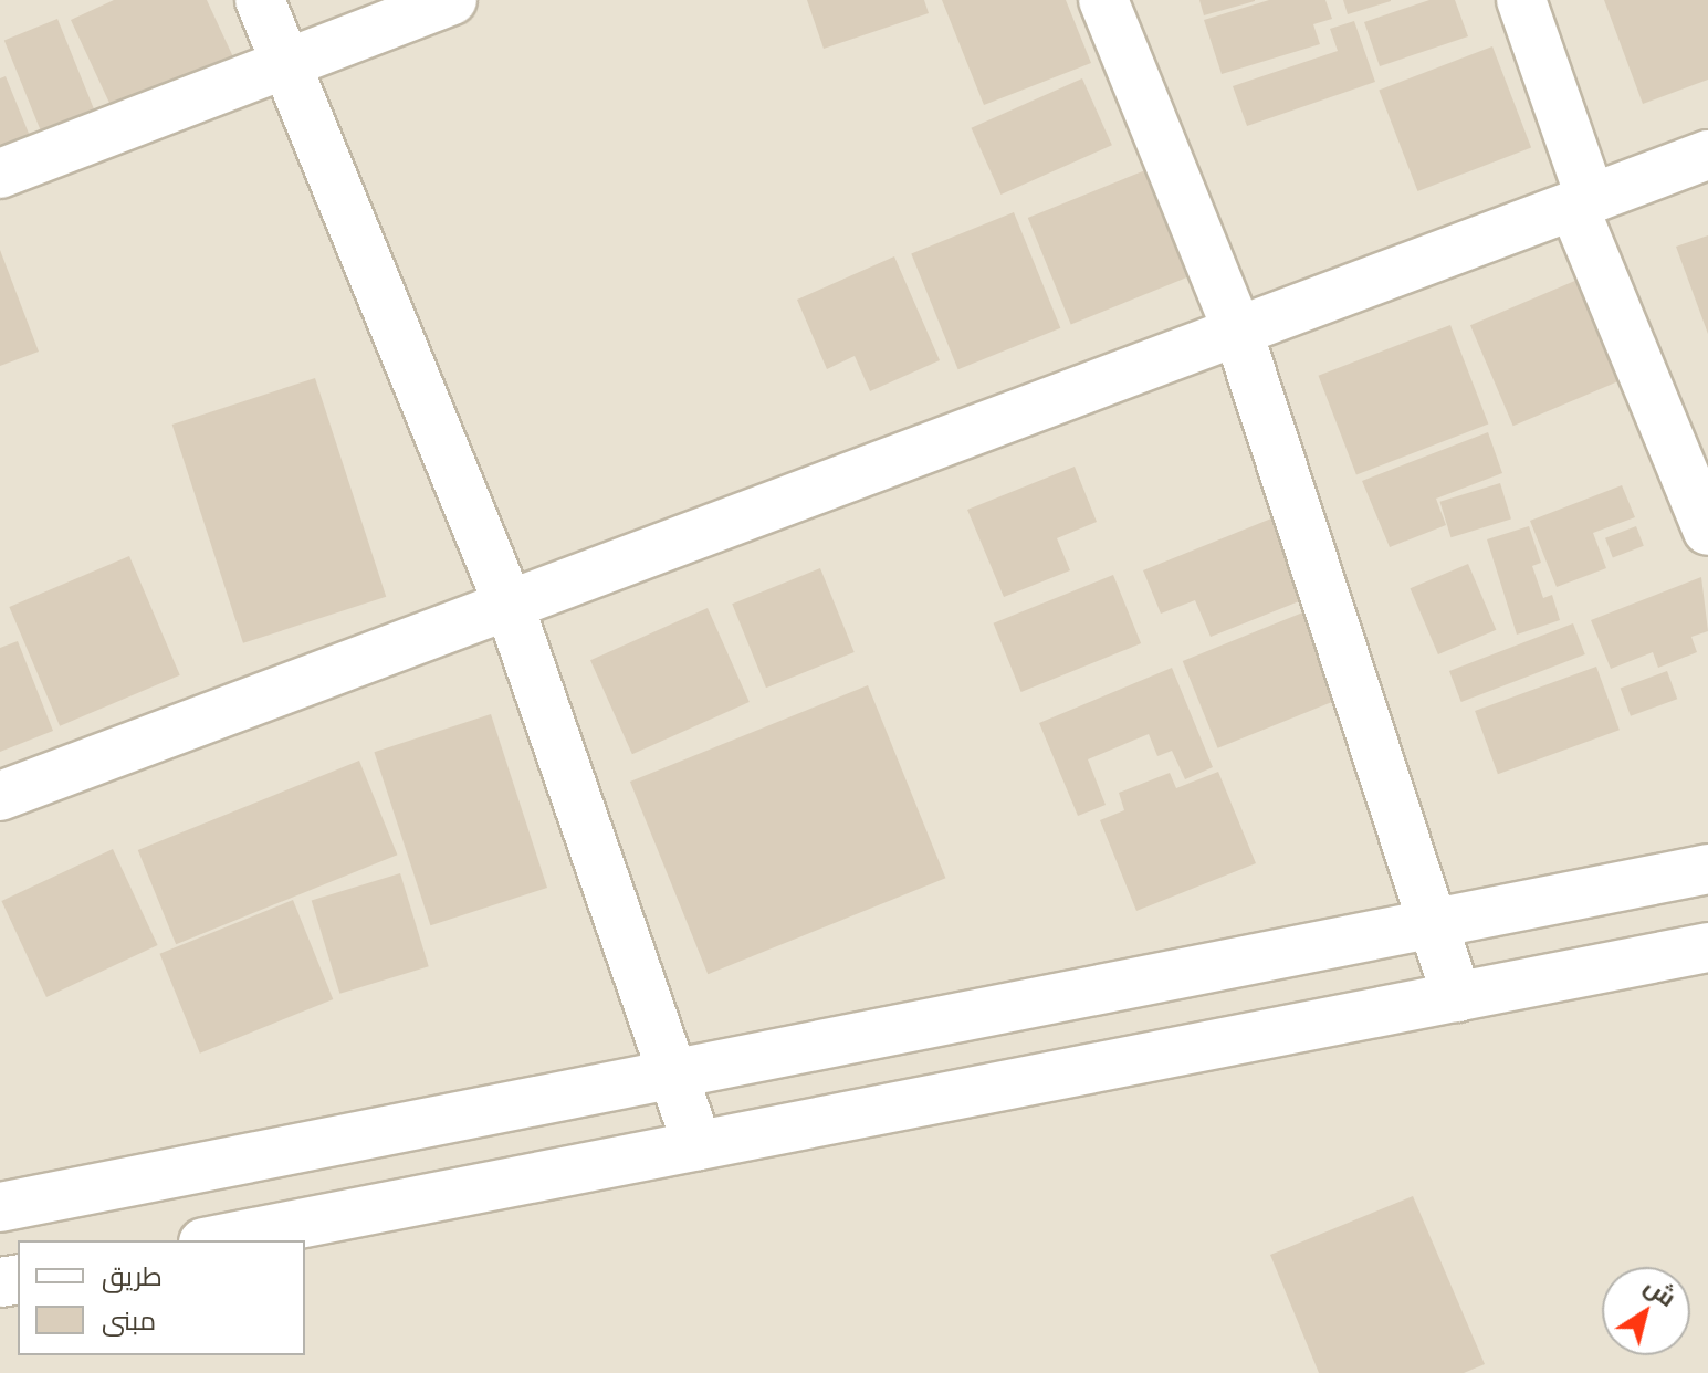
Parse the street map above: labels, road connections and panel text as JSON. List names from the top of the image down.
{
  "legend": ["طريق", "مبنى"],
  "north": "top right"
}
